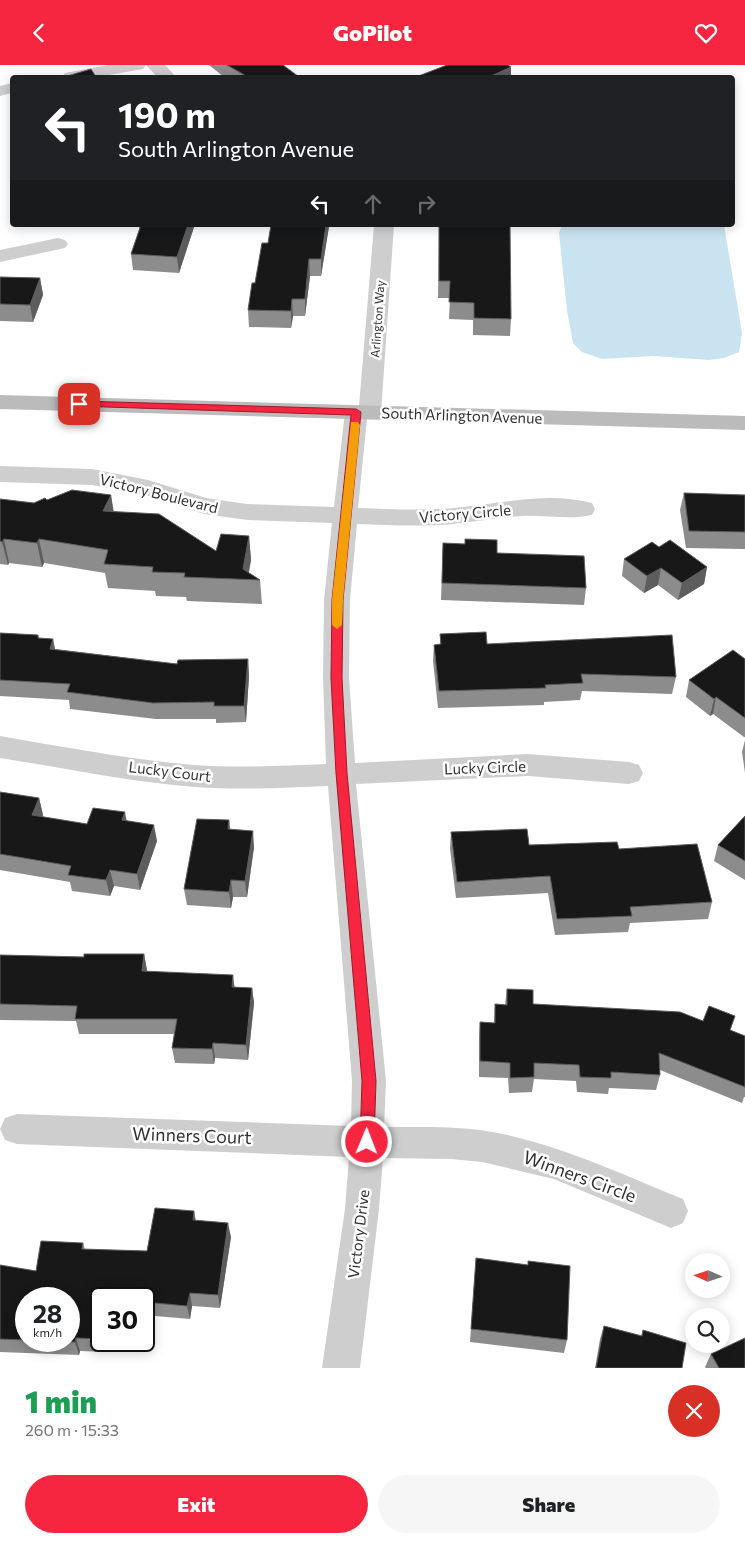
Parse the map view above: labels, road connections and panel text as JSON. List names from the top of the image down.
{
  "streets": {
    "main road": ["South Arlington Avenue"],
    "street": [
      "Arlington Way",
      "Victory Boulevard",
      "Victory Circle",
      "Lucky Circle",
      "Lucky Court",
      "Winners Court",
      "Winners Circle",
      "Victory Drive"
    ]
  },
  "crossings": [
    ["Arlington Way", "South Arlington Avenue"],
    ["Arlington Way", "Victory Drive"],
    ["South Arlington Avenue", "Victory Drive"],
    ["Victory Boulevard", "Victory Circle"],
    ["Victory Boulevard", "Victory Drive"],
    ["Victory Circle", "Victory Drive"],
    ["Lucky Circle", "Lucky Court"],
    ["Lucky Circle", "Victory Drive"],
    ["Lucky Court", "Victory Drive"],
    ["Winners Court", "Winners Circle"],
    ["Winners Court", "Victory Drive"],
    ["Winners Circle", "Victory Drive"]
  ],
  "north": "left",
  "page": {
    "header": "GoPilot",
    "turn": ["190 m", "South Arlington Avenue"],
    "speed": "28 km/h",
    "limit": "30",
    "heading": ["1 min", "260 m · 15:33"],
    "buttons": ["Exit", "Share"]
  }
}
